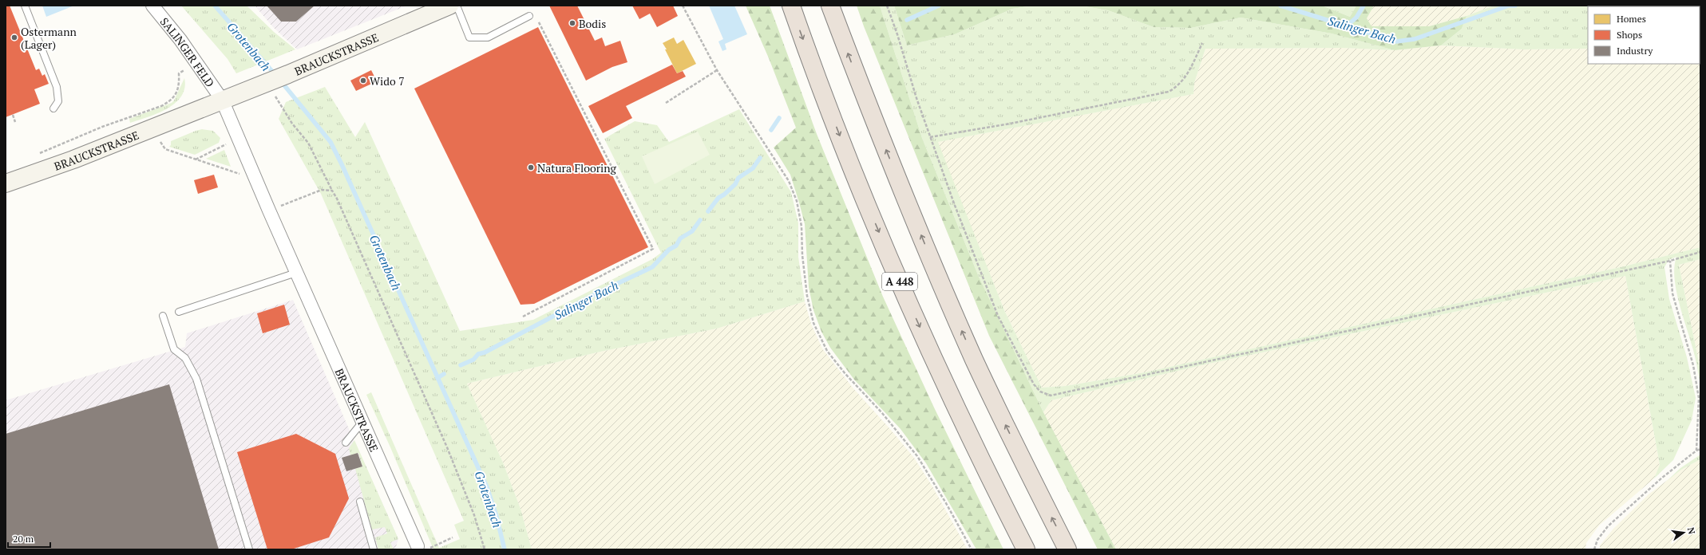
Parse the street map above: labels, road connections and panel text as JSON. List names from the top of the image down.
{
  "streets": {
    "highway": ["A 448"],
    "street": ["SALINGER FELD", "BRAUCKSTRASSE"]
  },
  "crossings": [
    ["SALINGER FELD", "BRAUCKSTRASSE"]
  ],
  "water": ["Salinger Bach", "Grotenbach"],
  "places": [
    "Bodis",
    "Ostermann (Lager)",
    "Wido 7",
    "Natura Flooring"
  ],
  "legend": ["Homes", "Shops", "Industry"],
  "scale_bar": "20 m",
  "north": "right"
}
